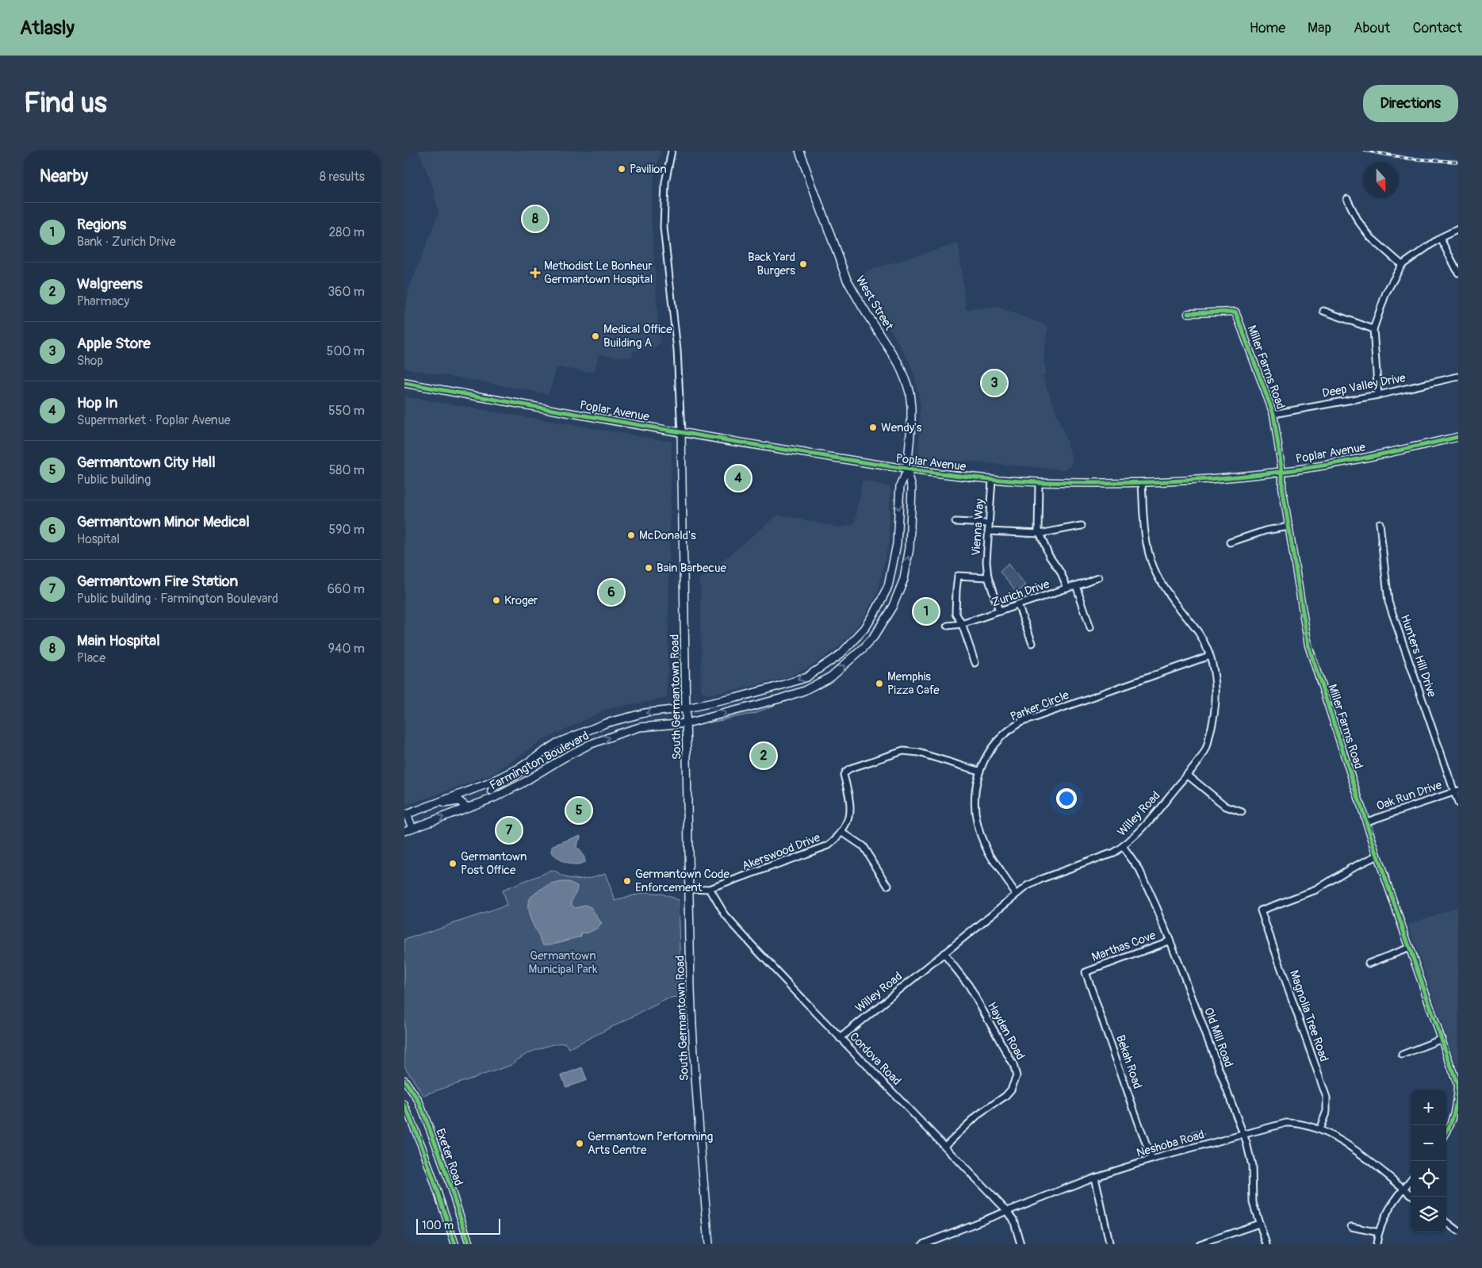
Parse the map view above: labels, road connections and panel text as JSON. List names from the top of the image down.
{
  "streets": {
    "main road": [
      "West Street",
      "Poplar Avenue",
      "South Germantown Road",
      "Farmington Boulevard"
    ],
    "street": [
      "Miller Farms Road",
      "Deep Valley Drive",
      "Vienna Way",
      "Zurich Drive",
      "Hunters Hill Drive",
      "Parker Circle",
      "Oak Run Drive",
      "Willey Road",
      "Akerswood Drive",
      "Marthas Cove",
      "Magnolia Tree Road",
      "Hayden Road",
      "Old Mill Road",
      "Cordova Road",
      "Bekah Road",
      "Neshoba Road",
      "Exeter Road"
    ]
  },
  "crossings": [
    ["West Street", "Poplar Avenue"],
    ["West Street", "Farmington Boulevard"],
    ["Miller Farms Road", "Deep Valley Drive"],
    ["Miller Farms Road", "Poplar Avenue"],
    ["Miller Farms Road", "Oak Run Drive"],
    ["Miller Farms Road", "Magnolia Tree Road"],
    ["Poplar Avenue", "Vienna Way"],
    ["Poplar Avenue", "South Germantown Road"],
    ["Poplar Avenue", "Farmington Boulevard"],
    ["Poplar Avenue", "Willey Road"],
    ["Vienna Way", "Zurich Drive"],
    ["Hunters Hill Drive", "Oak Run Drive"],
    ["South Germantown Road", "Farmington Boulevard"],
    ["South Germantown Road", "Akerswood Drive"],
    ["Parker Circle", "Willey Road"],
    ["Willey Road", "Hayden Road"],
    ["Willey Road", "Old Mill Road"],
    ["Willey Road", "Cordova Road"],
    ["Akerswood Drive", "Cordova Road"],
    ["Marthas Cove", "Old Mill Road"],
    ["Marthas Cove", "Bekah Road"],
    ["Magnolia Tree Road", "Neshoba Road"],
    ["Hayden Road", "Cordova Road"],
    ["Old Mill Road", "Neshoba Road"],
    ["Cordova Road", "Neshoba Road"],
    ["Bekah Road", "Neshoba Road"]
  ],
  "parks": ["Germantown Municipal Park"],
  "places": {
    "other": [
      "Pavilion",
      "Back Yard Burgers",
      "Medical Office Building A",
      "Wendy's",
      "McDonald's",
      "Bain Barbecue",
      "Kroger",
      "Memphis Pizza Cafe",
      "Germantown Post Office",
      "Germantown Code Enforcement",
      "Germantown Performing Arts Centre"
    ],
    "health": ["Methodist Le Bonheur Germantown Hospital"]
  },
  "scale_bar": "100 m",
  "north": "bottom",
  "page": {
    "header": "Atlasly",
    "nav": [
      "Home",
      "Map",
      "About",
      "Contact"
    ],
    "buttons": "Directions",
    "title": "Find us",
    "heading": ["Nearby", "8 results"],
    "list": [
      {
        "mark": "1",
        "name": "Regions",
        "note": "Bank · Zurich Drive",
        "value": "280 m"
      },
      {
        "mark": "2",
        "name": "Walgreens",
        "note": "Pharmacy",
        "value": "360 m"
      },
      {
        "mark": "3",
        "name": "Apple Store",
        "note": "Shop",
        "value": "500 m"
      },
      {
        "mark": "4",
        "name": "Hop In",
        "note": "Supermarket · Poplar Avenue",
        "value": "550 m"
      },
      {
        "mark": "5",
        "name": "Germantown City Hall",
        "note": "Public building",
        "value": "580 m"
      },
      {
        "mark": "6",
        "name": "Germantown Minor Medical",
        "note": "Hospital",
        "value": "590 m"
      },
      {
        "mark": "7",
        "name": "Germantown Fire Station",
        "note": "Public building · Farmington Boulevard",
        "value": "660 m"
      },
      {
        "mark": "8",
        "name": "Main Hospital",
        "note": "Place",
        "value": "940 m"
      }
    ],
    "pins": [
      "8",
      "3",
      "4",
      "6",
      "1",
      "2",
      "5",
      "7"
    ],
    "map_buttons": ["+", "−"],
    "scale": "100 m"
  }
}
